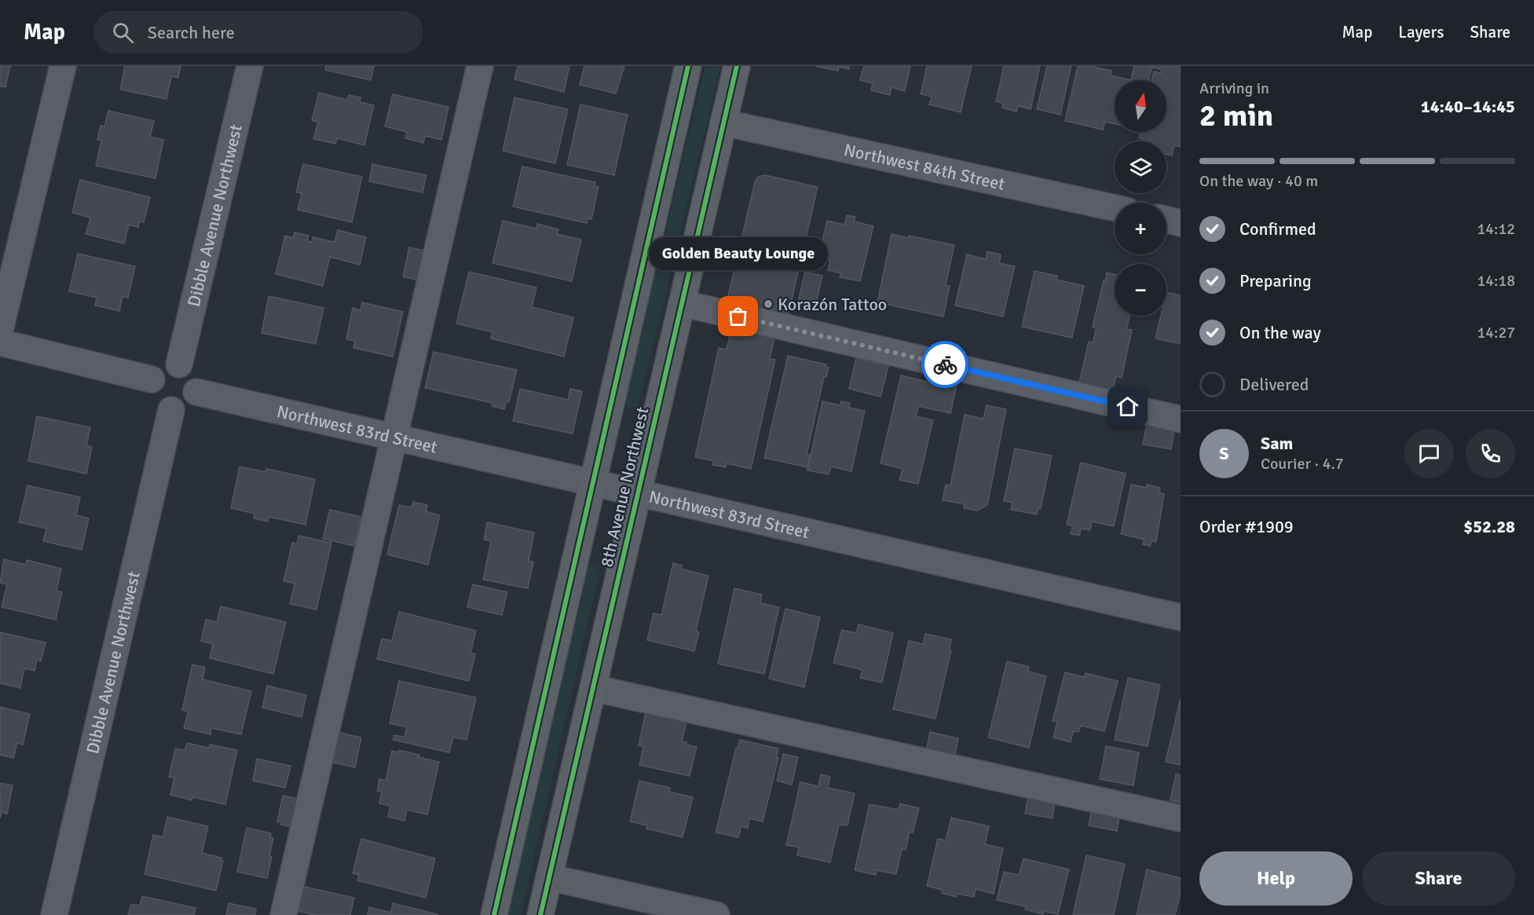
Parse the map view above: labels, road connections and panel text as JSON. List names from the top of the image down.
{
  "streets": {
    "main road": ["8th Avenue Northwest"],
    "street": ["Northwest 84th Street", "Dibble Avenue Northwest", "Northwest 83rd Street"]
  },
  "crossings": [
    ["Northwest 84th Street", "8th Avenue Northwest"],
    ["Dibble Avenue Northwest", "Northwest 83rd Street"],
    ["Northwest 83rd Street", "8th Avenue Northwest"]
  ],
  "places": ["Korazón Tattoo", "Golden Beauty Lounge"],
  "north": "top",
  "page": {
    "header": "Map",
    "search": "Search here",
    "nav": ["Map", "Layers", "Share"],
    "heading": ["2 min", "Arriving in", "14:40–14:45"],
    "panel": [
      "Sam",
      "Courier · 4.7",
      "Order #1909",
      "$52.28"
    ],
    "map_buttons": ["+", "−"],
    "bar": "On the way · 40 m",
    "list": [
      ["Confirmed", "14:12"],
      ["Preparing", "14:18"],
      ["On the way", "14:27"],
      "Delivered"
    ],
    "bubble": "Golden Beauty Lounge",
    "round": "S",
    "buttons": ["Help", "Share"]
  }
}
